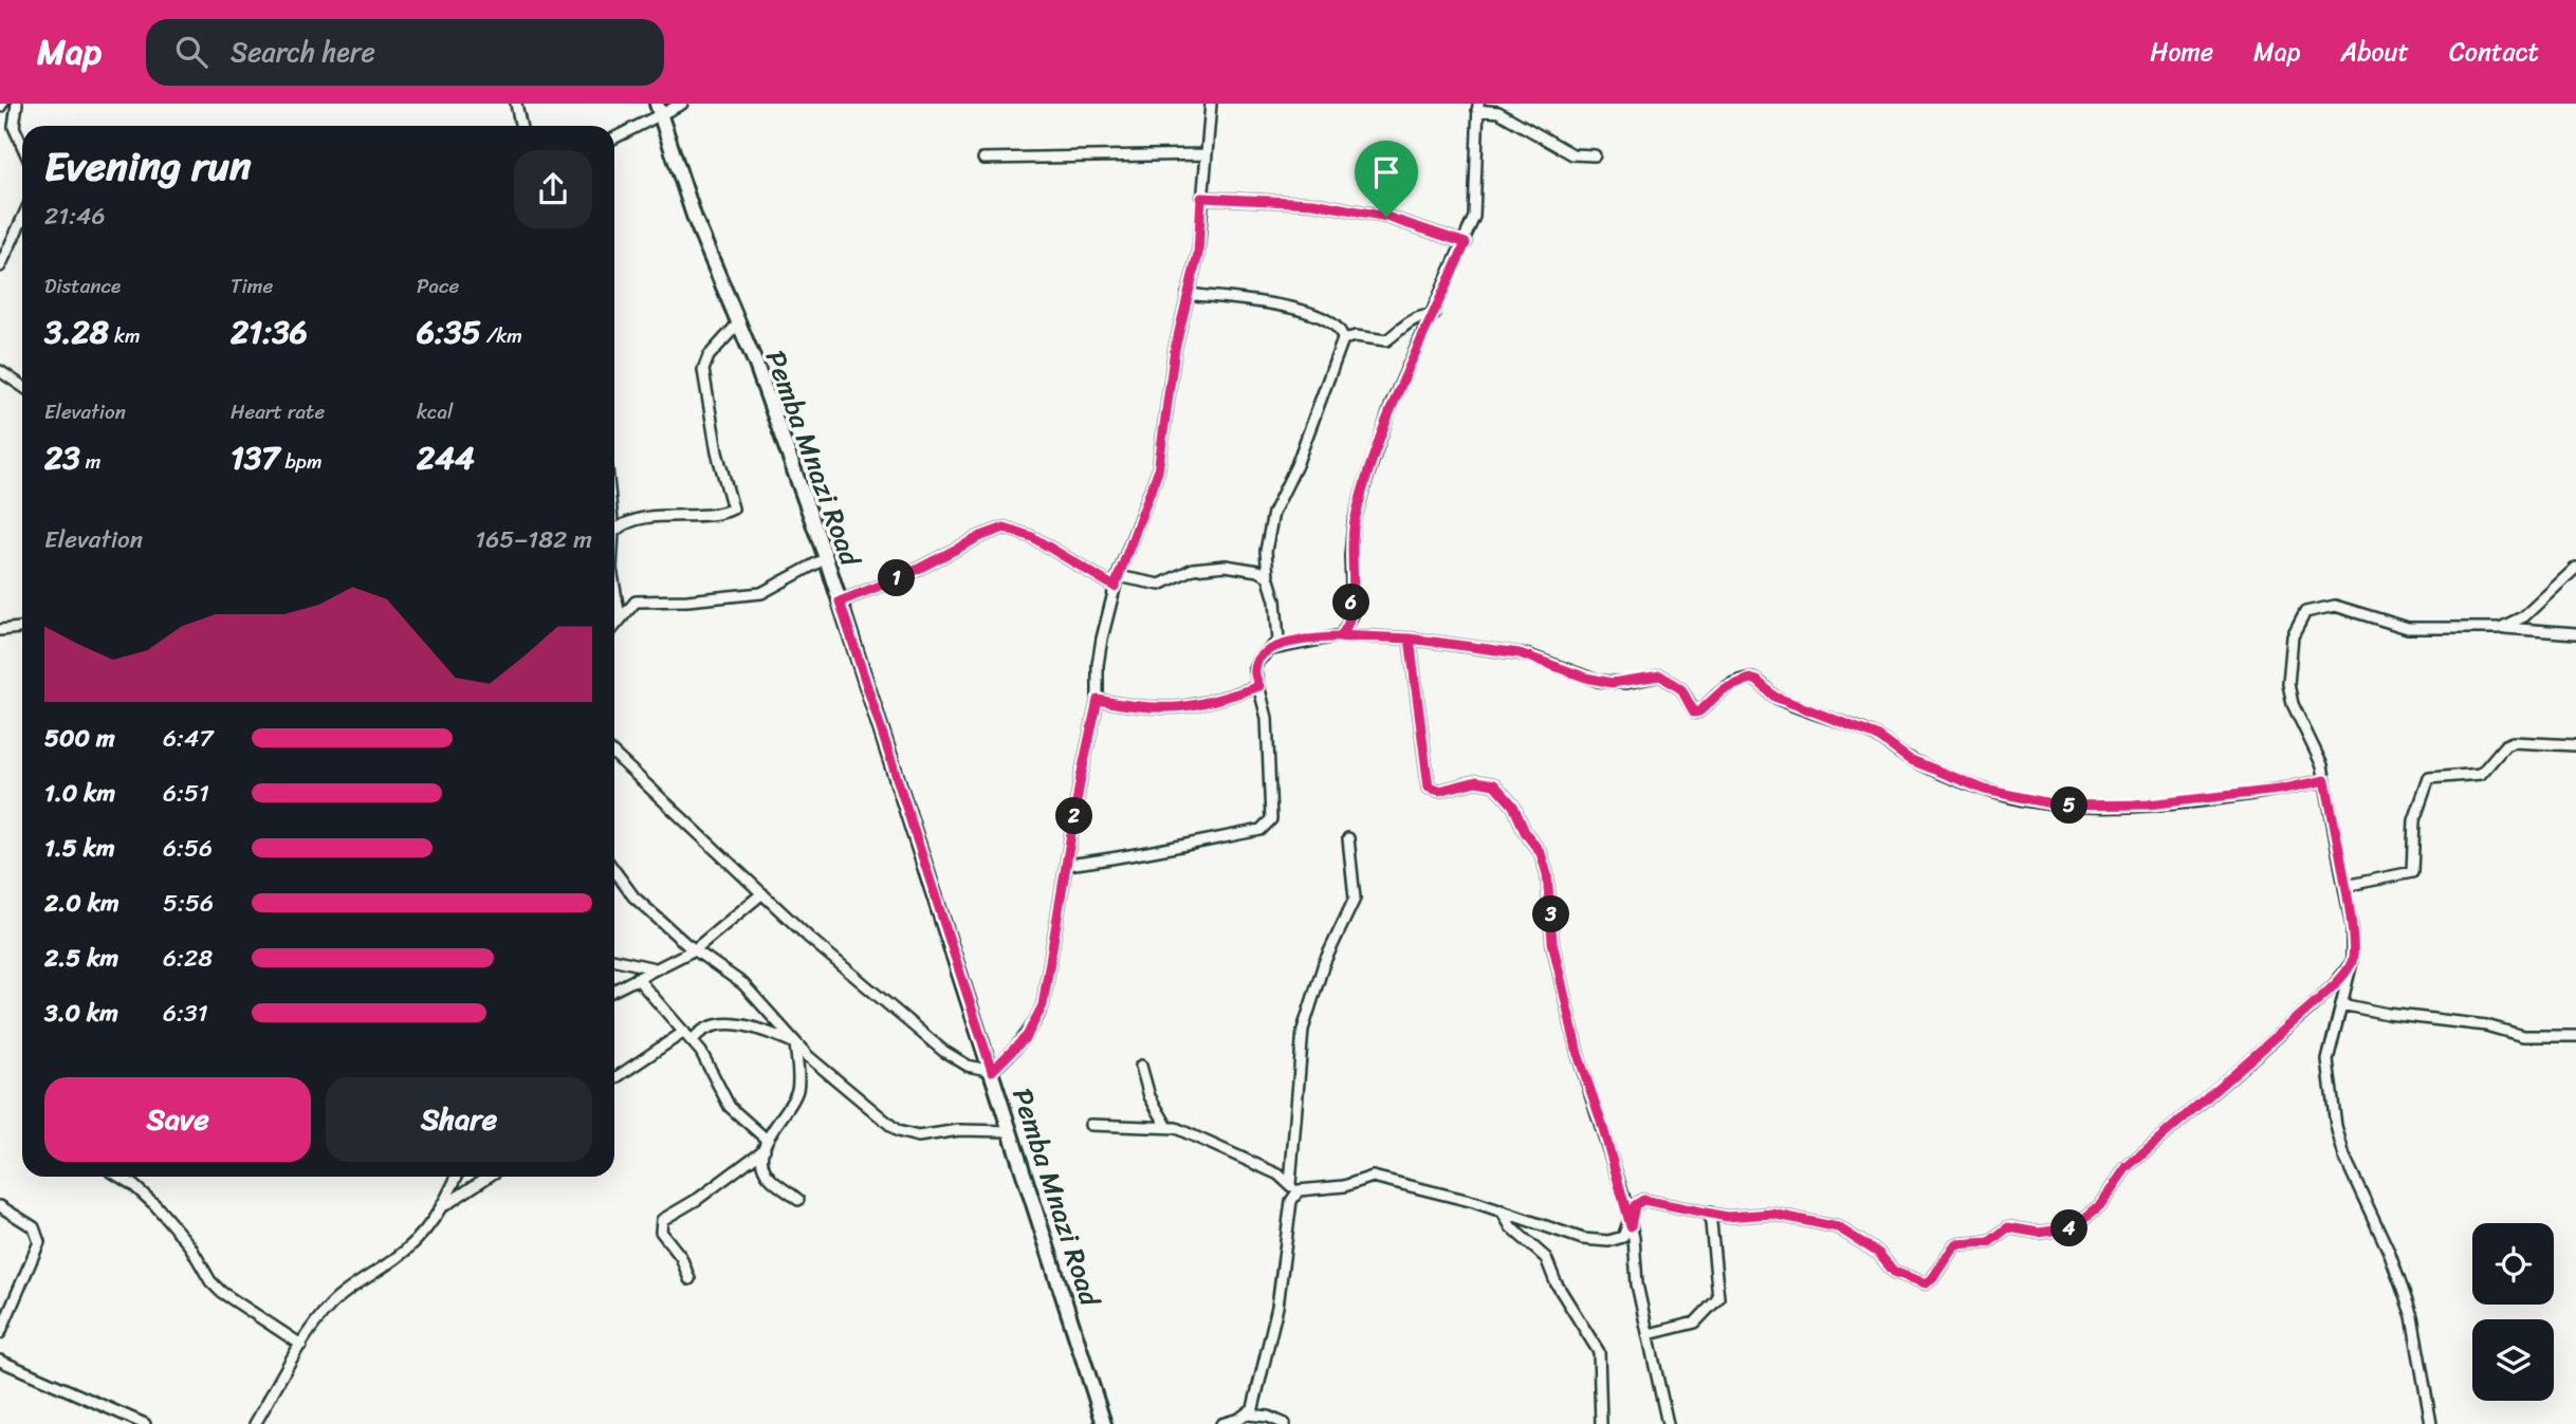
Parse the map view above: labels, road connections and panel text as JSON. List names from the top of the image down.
{
  "streets": {
    "main road": ["Pemba Mnazi Road"]
  },
  "page": {
    "header": "Map",
    "search": "Search here",
    "nav": [
      "Home",
      "Map",
      "About",
      "Contact"
    ],
    "heading": ["Evening run", "21:46"],
    "stats": [
      ["Distance", "3.28 km"],
      ["Time", "21:36"],
      ["Pace", "6:35 /km"],
      ["Elevation", "23 m"],
      ["Heart rate", "137 bpm"],
      ["kcal", "244"]
    ],
    "chart": ["Elevation", "165–182 m"],
    "pins": [
      "1",
      "6",
      "5",
      "2",
      "3",
      "4"
    ],
    "list": [
      {
        "name": "500 m",
        "note": "6:47"
      },
      {
        "name": "1.0 km",
        "note": "6:51"
      },
      {
        "name": "1.5 km",
        "note": "6:56"
      },
      {
        "name": "2.0 km",
        "note": "5:56"
      },
      {
        "name": "2.5 km",
        "note": "6:28"
      },
      {
        "name": "3.0 km",
        "note": "6:31"
      }
    ],
    "buttons": ["Save", "Share"]
  }
}
